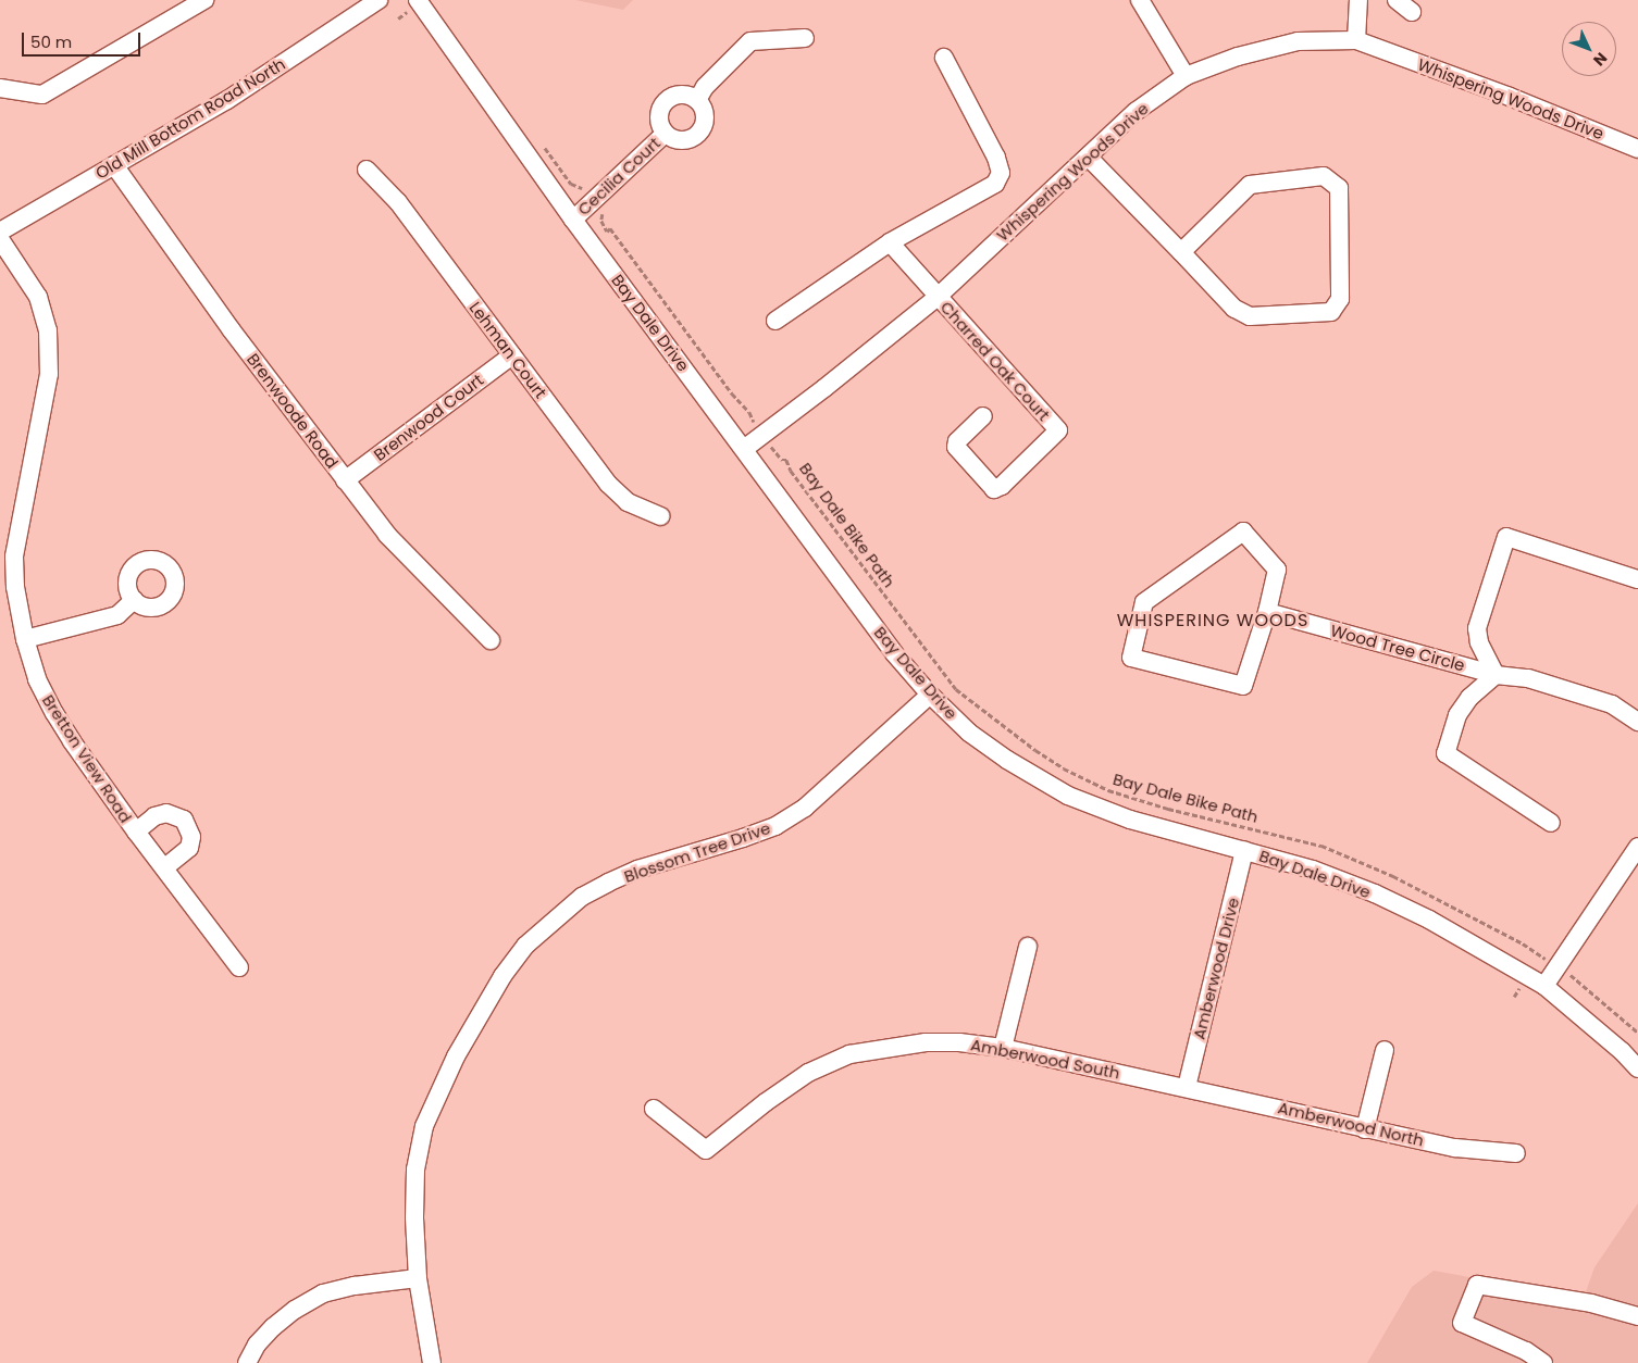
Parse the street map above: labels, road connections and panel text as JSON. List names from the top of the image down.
{
  "streets": {
    "street": [
      "Whispering Woods Drive",
      "Old Mill Bottom Road North",
      "Cecilia Court",
      "Bay Dale Drive",
      "Lehman Court",
      "Charred Oak Court",
      "Brenwoode Road",
      "Brenwood Court",
      "Wood Tree Circle",
      "Bretton View Road",
      "Blossom Tree Drive",
      "Amberwood Drive",
      "Amberwood South",
      "Amberwood North"
    ],
    "path": ["Bay Dale Bike Path"]
  },
  "crossings": [
    ["Whispering Woods Drive", "Bay Dale Drive"],
    ["Whispering Woods Drive", "Charred Oak Court"],
    ["Whispering Woods Drive", "Bay Dale Bike Path"],
    ["Old Mill Bottom Road North", "Brenwoode Road"],
    ["Cecilia Court", "Bay Dale Drive"],
    ["Bay Dale Drive", "Blossom Tree Drive"],
    ["Bay Dale Drive", "Amberwood Drive"],
    ["Lehman Court", "Brenwood Court"],
    ["Brenwoode Road", "Brenwood Court"],
    ["Amberwood Drive", "Amberwood South"],
    ["Amberwood Drive", "Amberwood North"],
    ["Amberwood South", "Amberwood North"]
  ],
  "districts": ["WHISPERING WOODS"],
  "scale_bar": "50 m",
  "north": "bottom right"
}
